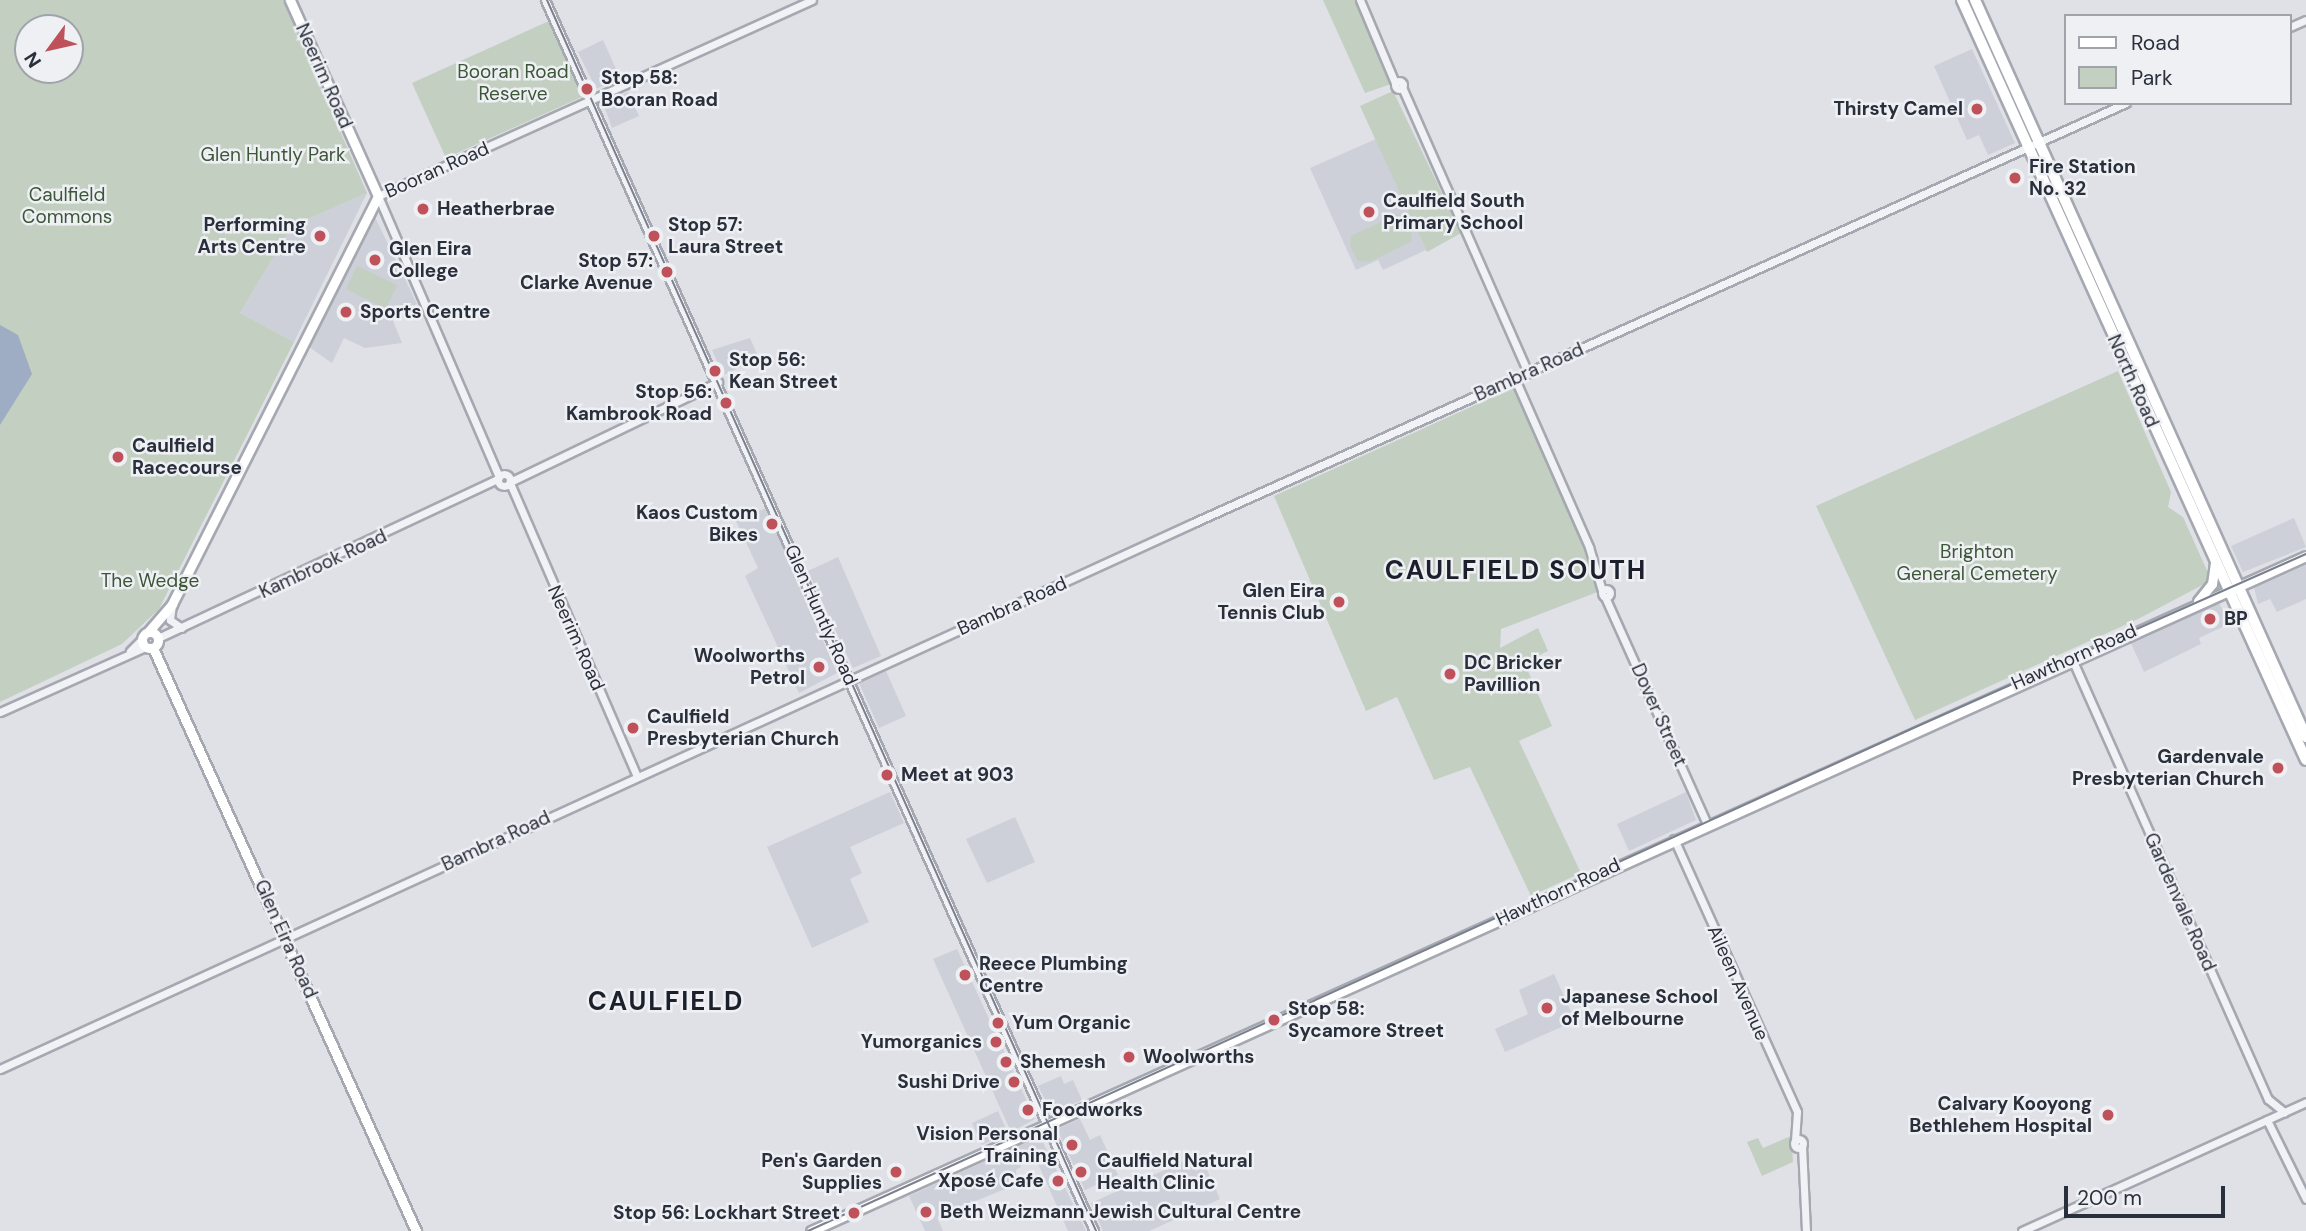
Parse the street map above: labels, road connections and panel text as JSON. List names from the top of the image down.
{
  "streets": {
    "highway": ["North Road"],
    "main road": [
      "Neerim Road",
      "Booran Road",
      "Hawthorn Road",
      "Glen Eira Road"
    ],
    "street": [
      "Bambra Road",
      "Kambrook Road",
      "Glen Huntly Road",
      "Dover Street",
      "Gardenvale Road",
      "Aileen Avenue"
    ]
  },
  "crossings": [
    ["Neerim Road", "Booran Road"],
    ["Neerim Road", "Bambra Road"],
    ["Neerim Road", "Kambrook Road"],
    ["Booran Road", "Kambrook Road"],
    ["Booran Road", "Glen Huntly Road"],
    ["Booran Road", "Glen Eira Road"],
    ["Bambra Road", "North Road"],
    ["Bambra Road", "Glen Huntly Road"],
    ["Bambra Road", "Dover Street"],
    ["Bambra Road", "Glen Eira Road"],
    ["North Road", "Hawthorn Road"],
    ["Kambrook Road", "Glen Eira Road"],
    ["Glen Huntly Road", "Hawthorn Road"],
    ["Hawthorn Road", "Dover Street"],
    ["Hawthorn Road", "Gardenvale Road"],
    ["Hawthorn Road", "Aileen Avenue"]
  ],
  "districts": ["CAULFIELD SOUTH", "CAULFIELD"],
  "parks": [
    "Booran Road Reserve",
    "Glen Huntly Park",
    "Caulfield Commons",
    "Brighton General Cemetery",
    "The Wedge"
  ],
  "places": [
    "Stop 58: Booran Road",
    "Thirsty Camel",
    "Fire Station No. 32",
    "Heatherbrae",
    "Caulfield South Primary School",
    "Performing Arts Centre",
    "Stop 57: Laura Street",
    "Glen Eira College",
    "Stop 57: Clarke Avenue",
    "Sports Centre",
    "Stop 56: Kean Street",
    "Stop 56: Kambrook Road",
    "Caulfield Racecourse",
    "Kaos Custom Bikes",
    "Glen Eira Tennis Club",
    "BP",
    "Woolworths Petrol",
    "DC Bricker Pavillion",
    "Caulfield Presbyterian Church",
    "Gardenvale Presbyterian Church",
    "Meet at 903",
    "Reece Plumbing Centre",
    "Japanese School of Melbourne",
    "Stop 58: Sycamore Street",
    "Yum Organic",
    "Yumorganics",
    "Woolworths",
    "Shemesh",
    "Sushi Drive",
    "Foodworks",
    "Calvary Kooyong Bethlehem Hospital",
    "Vision Personal Training",
    "Pen's Garden Supplies",
    "Caulfield Natural Health Clinic",
    "Xposé Cafe",
    "Beth Weizmann Jewish Cultural Centre",
    "Stop 56: Lockhart Street"
  ],
  "legend": ["Road", "Park"],
  "scale_bar": "200 m",
  "north": "bottom left"
}
